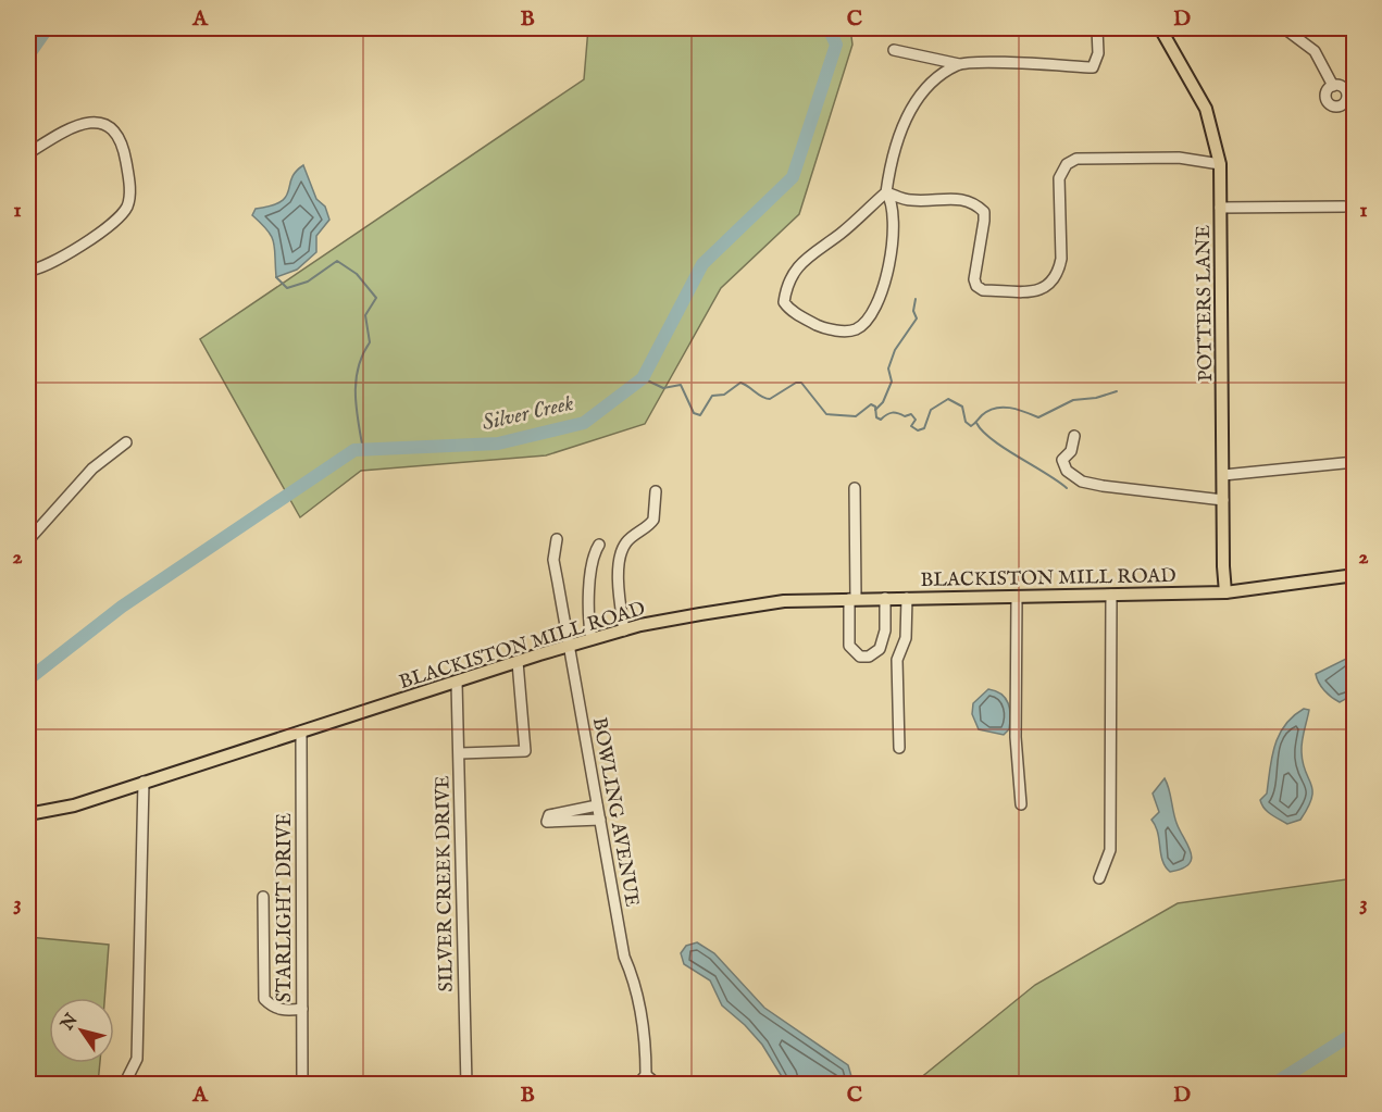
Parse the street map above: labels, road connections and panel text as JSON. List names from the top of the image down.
{
  "streets": {
    "main road": ["POTTERS LANE", "BLACKISTON MILL ROAD"],
    "street": ["BOWLING AVENUE", "SILVER CREEK DRIVE", "STARLIGHT DRIVE"]
  },
  "crossings": [
    ["POTTERS LANE", "BLACKISTON MILL ROAD"],
    ["BLACKISTON MILL ROAD", "BOWLING AVENUE"],
    ["BLACKISTON MILL ROAD", "SILVER CREEK DRIVE"],
    ["BLACKISTON MILL ROAD", "STARLIGHT DRIVE"]
  ],
  "water": ["Silver Creek"],
  "north": "top left",
  "grid": {
    "columns": [
      "A",
      "B",
      "C",
      "D"
    ],
    "rows": ["1", "2", "3"]
  }
}
